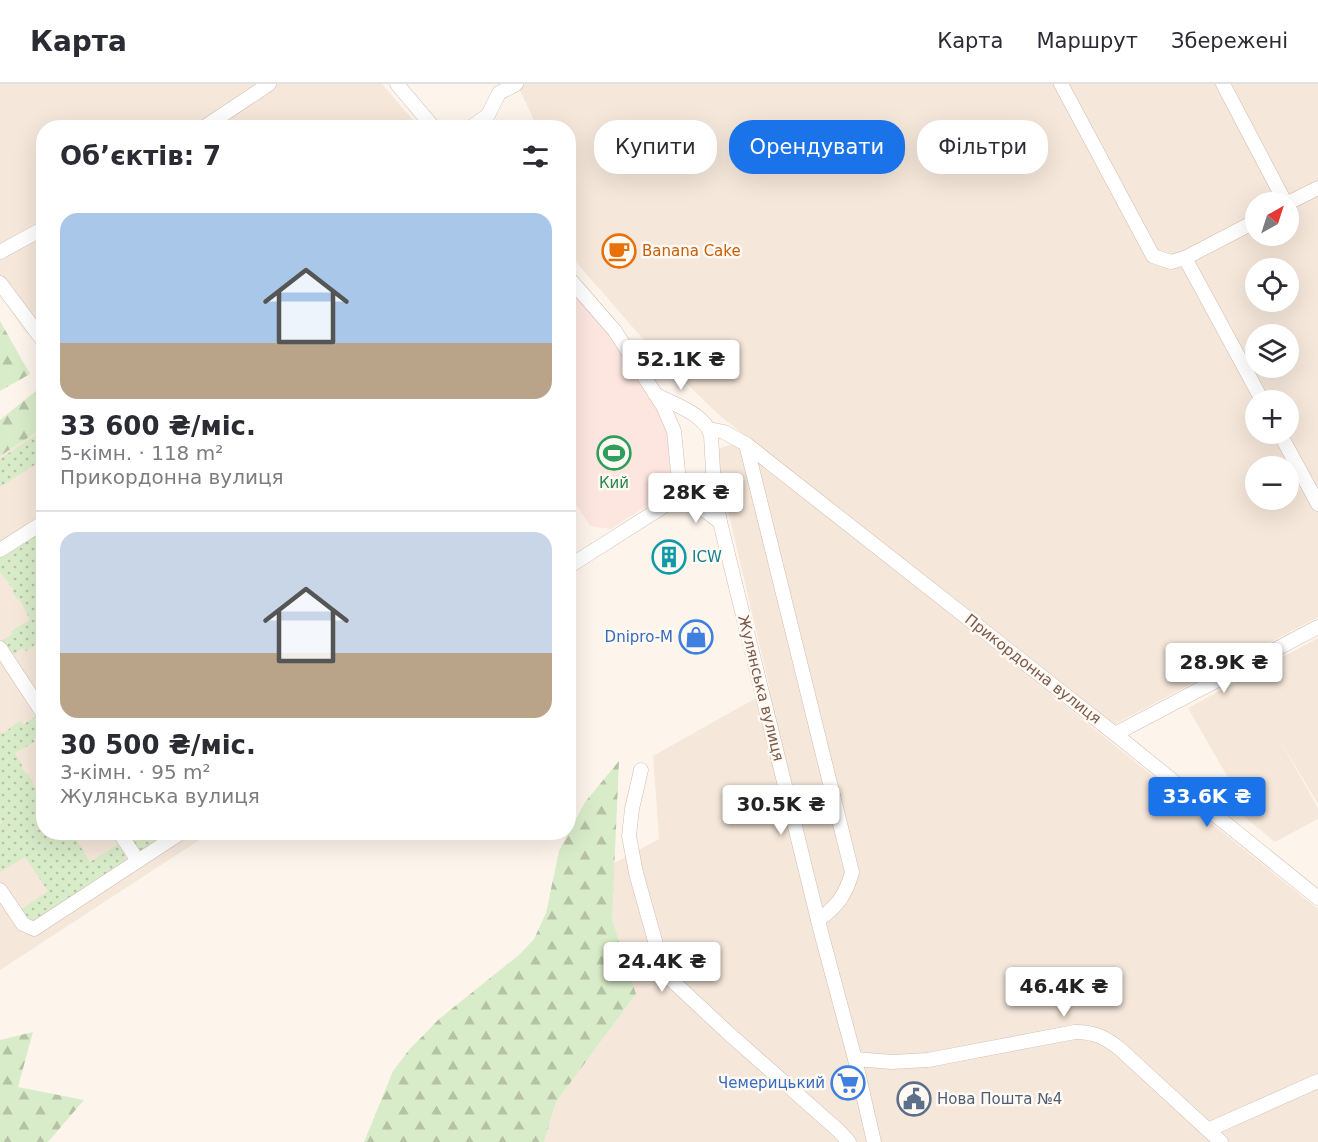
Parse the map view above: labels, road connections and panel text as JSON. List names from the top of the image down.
{
  "streets": {
    "street": ["Прикордонна вулиця", "Жулянська вулиця"]
  },
  "crossings": [
    ["Прикордонна вулиця", "Жулянська вулиця"]
  ],
  "places": {
    "cafe": ["Banana Cake"],
    "sports": ["Кий"],
    "building": ["ICW"],
    "shop": ["Dnipro-M"],
    "supermarket": ["Чемерицький"],
    "public building": ["Нова Пошта №4"]
  },
  "north": "top right",
  "page": {
    "header": "Карта",
    "nav": ["Карта", "Маршрут", "Збережені"],
    "chip": ["Купити", "Орендувати", "Фільтри"],
    "heading": "Об’єктів: 7",
    "map_buttons": ["+", "−"],
    "list": [
      {
        "name": "33 600 ₴/міс.",
        "note": "5-кімн. · 118 m² · Прикордонна вулиця"
      },
      {
        "name": "30 500 ₴/міс.",
        "note": "3-кімн. · 95 m² · Жулянська вулиця"
      }
    ],
    "price": [
      "52.1K ₴",
      "28K ₴",
      "28.9K ₴",
      "33.6K ₴",
      "30.5K ₴",
      "24.4K ₴",
      "46.4K ₴"
    ]
  }
}
